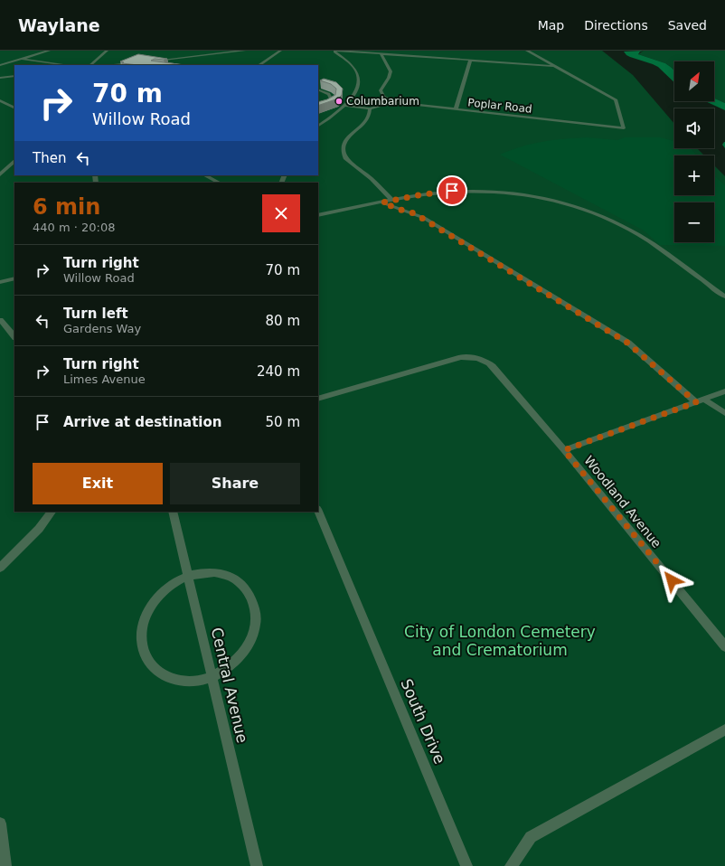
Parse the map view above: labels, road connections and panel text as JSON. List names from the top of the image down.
{
  "streets": {
    "lane": [
      "Poplar Road",
      "Woodland Avenue",
      "Central Avenue",
      "South Drive"
    ]
  },
  "parks": ["City of London Cemetery and Crematorium"],
  "places": ["Columbarium"],
  "north": "top right",
  "page": {
    "header": "Waylane",
    "nav": ["Map", "Directions", "Saved"],
    "map_buttons": ["+", "−"],
    "turn": ["70 m", "Willow Road"],
    "then": "Then",
    "heading": ["6 min", "440 m · 20:08"],
    "list": [
      {
        "name": "Turn right",
        "note": "Willow Road",
        "value": "70 m"
      },
      {
        "name": "Turn left",
        "note": "Gardens Way",
        "value": "80 m"
      },
      {
        "name": "Turn right",
        "note": "Limes Avenue",
        "value": "240 m"
      },
      {
        "name": "Arrive at destination",
        "value": "50 m"
      }
    ],
    "buttons": ["Exit", "Share"]
  }
}
